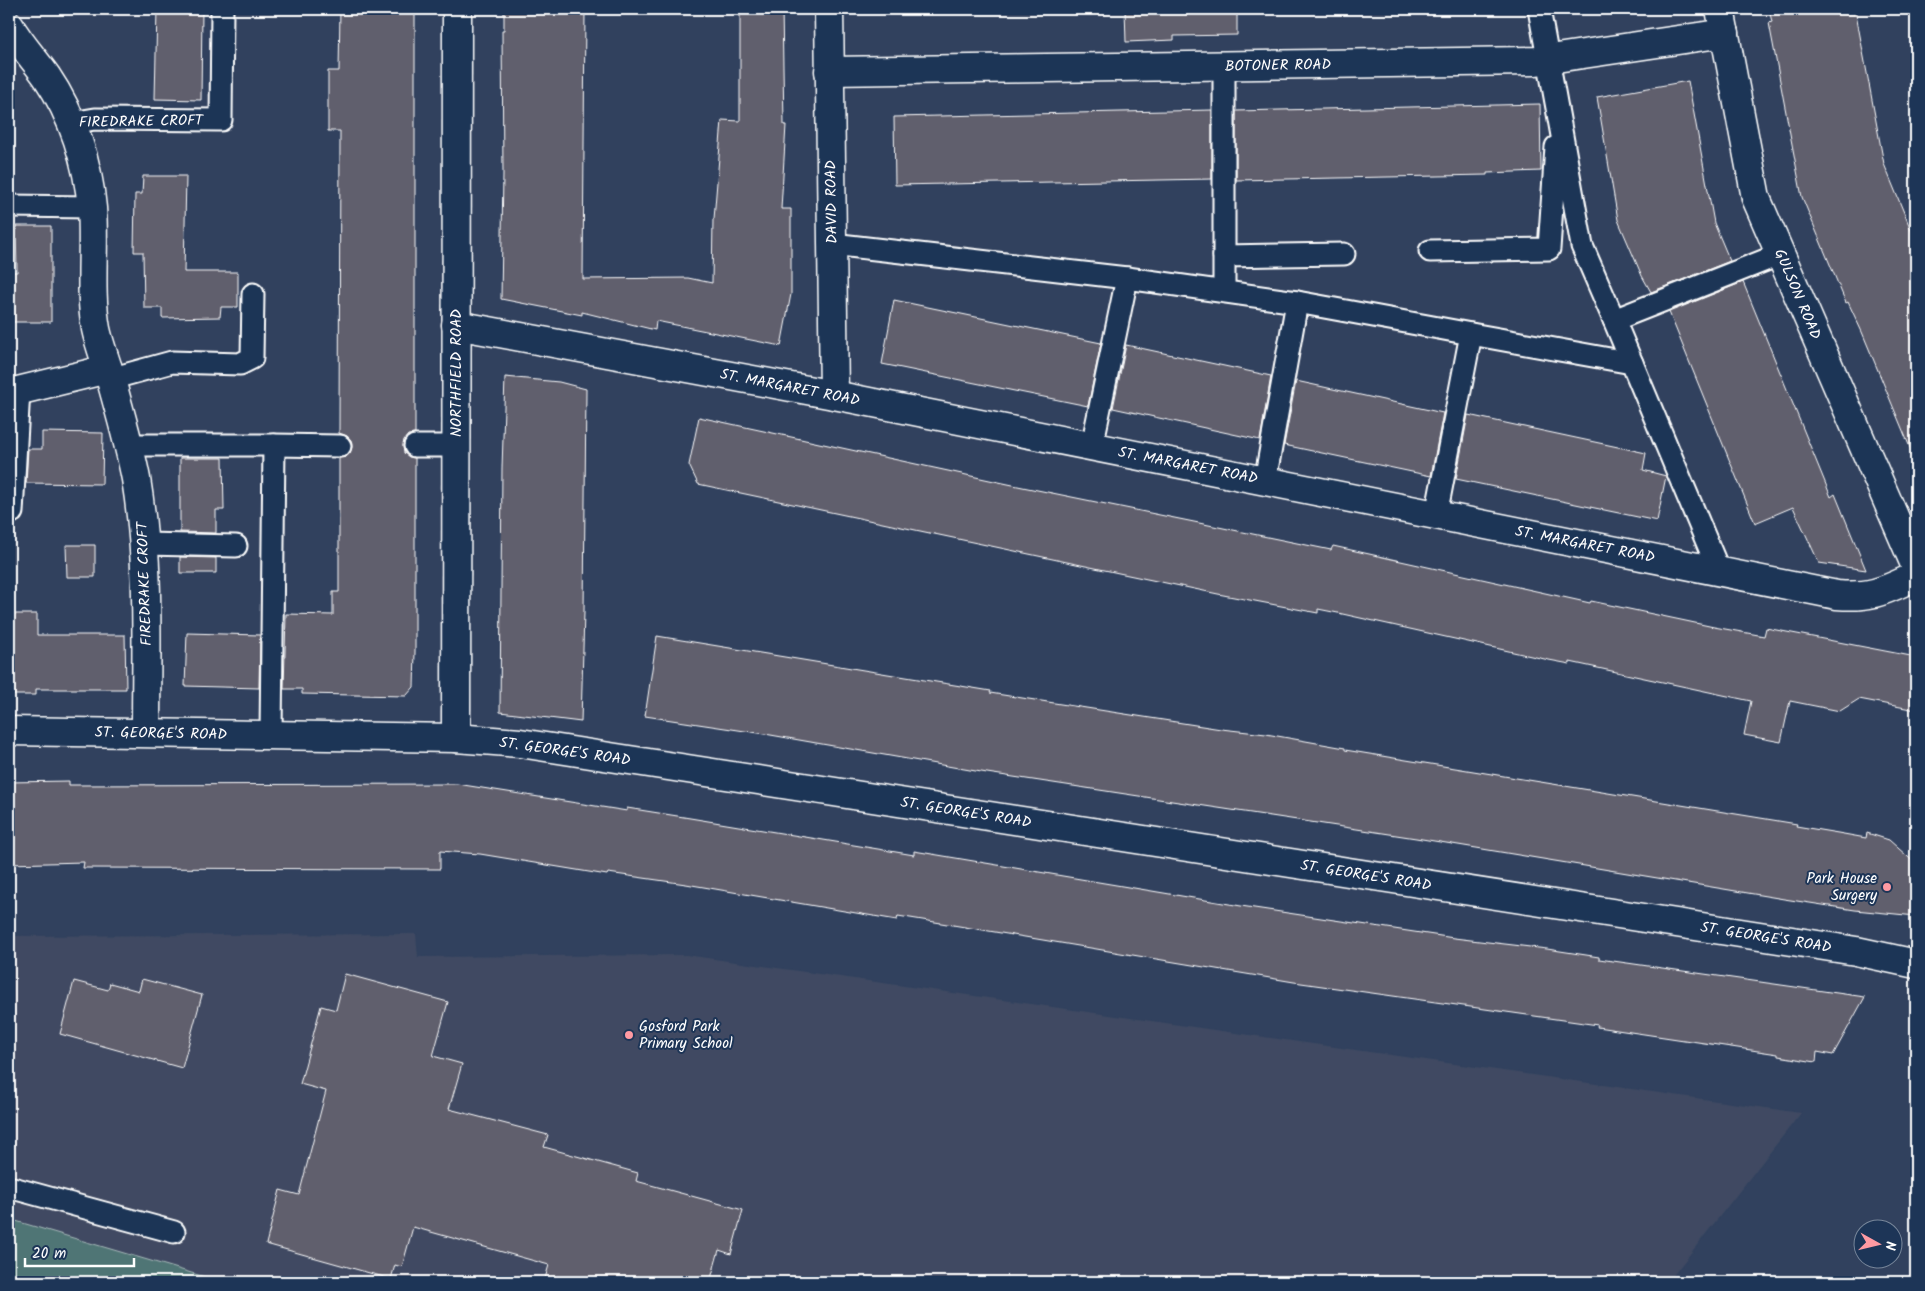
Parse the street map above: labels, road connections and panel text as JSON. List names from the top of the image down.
{
  "streets": {
    "street": [
      "BOTONER ROAD",
      "FIREDRAKE CROFT",
      "DAVID ROAD",
      "GULSON ROAD",
      "NORTHFIELD ROAD",
      "ST. MARGARET ROAD",
      "ST. GEORGE'S ROAD"
    ]
  },
  "crossings": [
    ["BOTONER ROAD", "DAVID ROAD"],
    ["BOTONER ROAD", "GULSON ROAD"],
    ["FIREDRAKE CROFT", "ST. GEORGE'S ROAD"],
    ["DAVID ROAD", "ST. MARGARET ROAD"],
    ["NORTHFIELD ROAD", "ST. MARGARET ROAD"],
    ["NORTHFIELD ROAD", "ST. GEORGE'S ROAD"]
  ],
  "places": ["Park House Surgery", "Gosford Park Primary School"],
  "scale_bar": "20 m",
  "north": "right"
}
